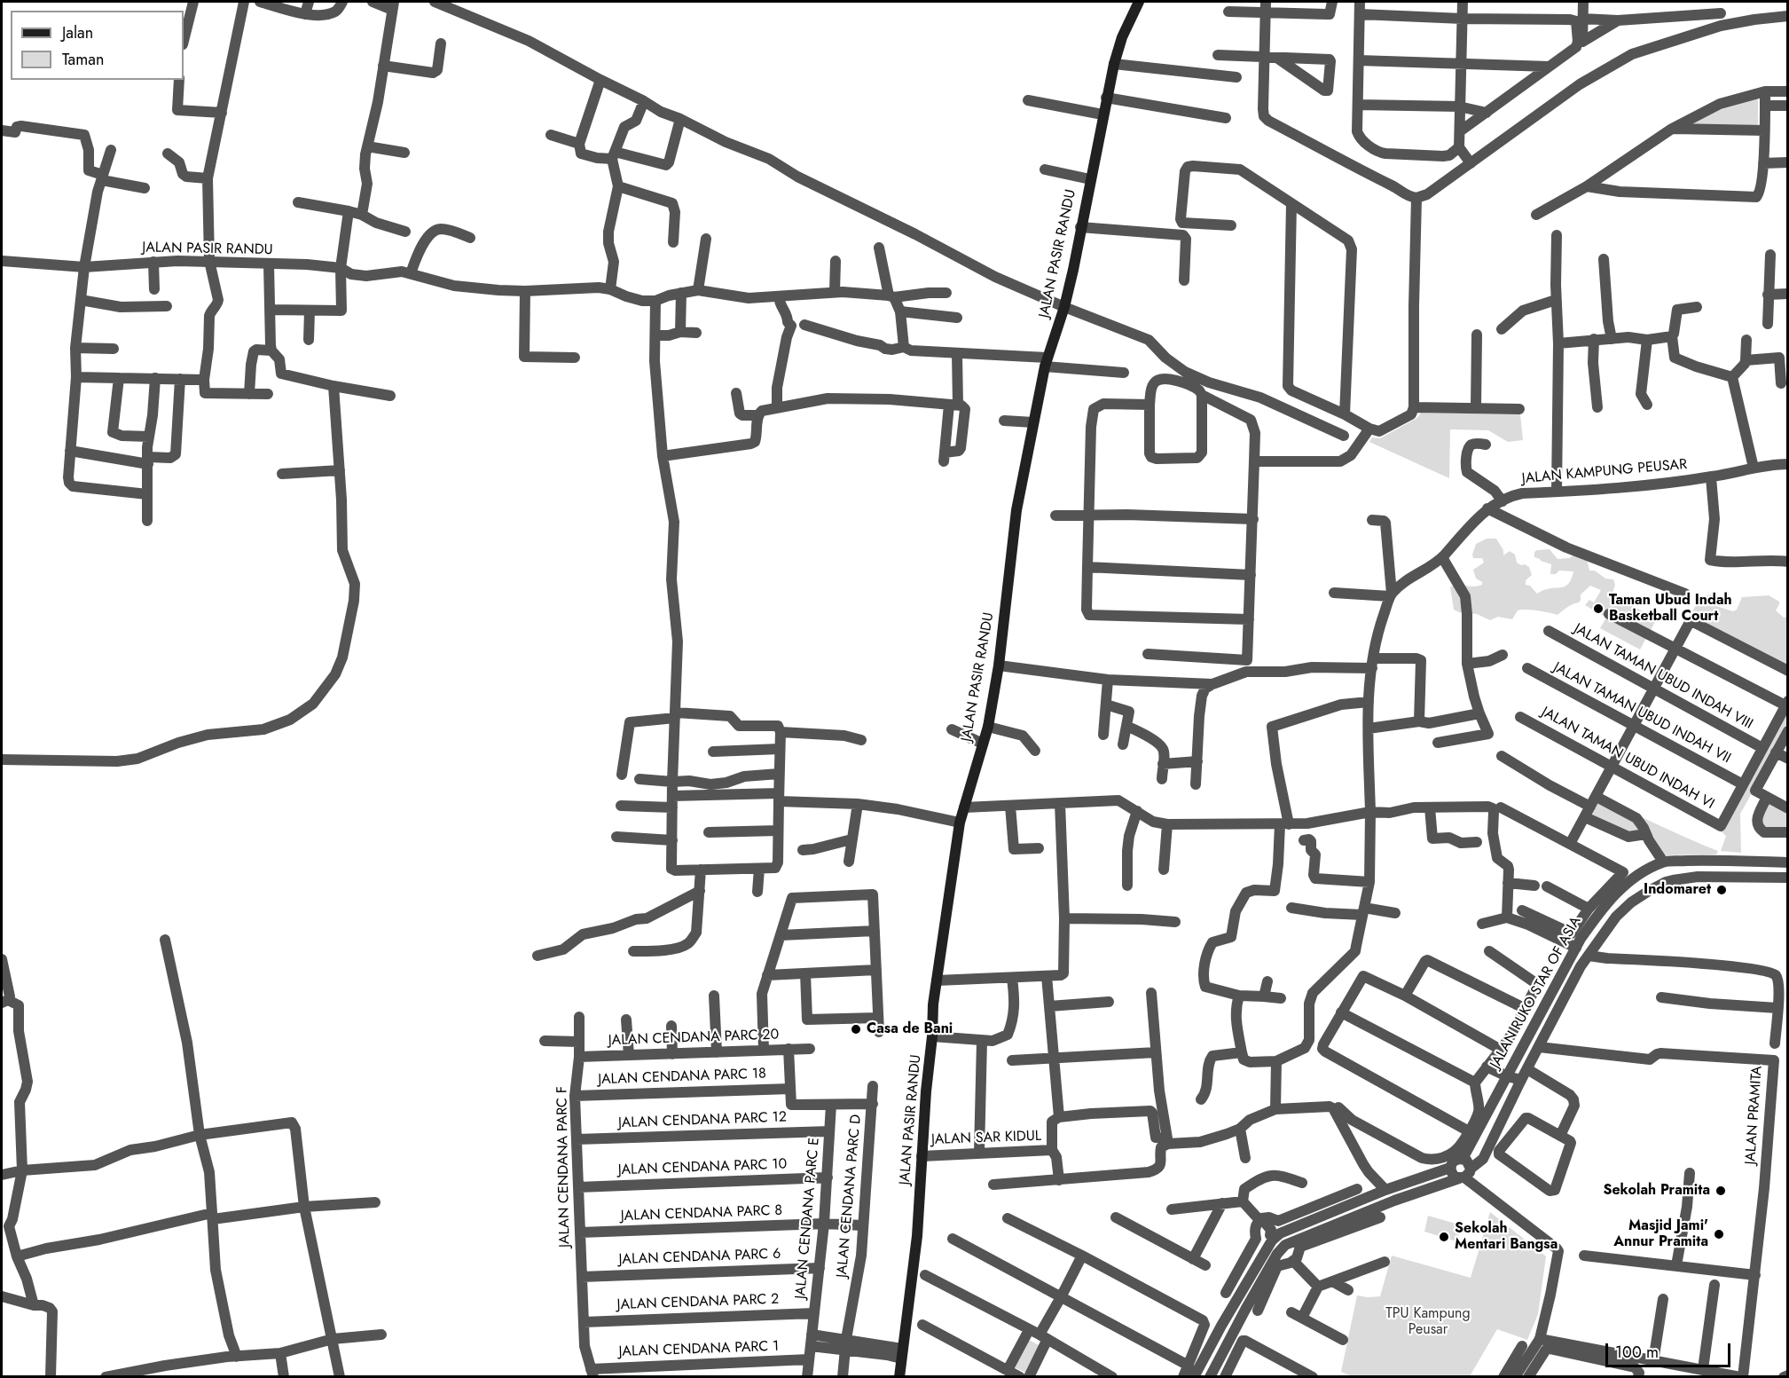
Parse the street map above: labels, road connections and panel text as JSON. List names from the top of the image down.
{
  "streets": {
    "main road": ["JALAN PASIR RANDU"],
    "street": [
      "JALAN KAMPUNG PEUSAR",
      "JALAN TAMAN UBUD INDAH VIII",
      "JALAN TAMAN UBUD INDAH VII",
      "JALAN TAMAN UBUD INDAH VI",
      "JALAN RUKO STAR OF ASIA",
      "JALAN CENDANA PARC 20",
      "JALAN CENDANA PARC 18",
      "JALAN PRAMITA",
      "JALAN CENDANA PARC 12",
      "JALAN SAR KIDUL",
      "JALAN CENDANA PARC F",
      "JALAN CENDANA PARC 10",
      "JALAN CENDANA PARC D",
      "JALAN CENDANA PARC 8",
      "JALAN CENDANA PARC E",
      "JALAN CENDANA PARC 6",
      "JALAN CENDANA PARC 2",
      "JALAN CENDANA PARC 1"
    ]
  },
  "crossings": [
    ["JALAN PASIR RANDU", "JALAN SAR KIDUL"],
    ["JALAN TAMAN UBUD INDAH VII", "JALAN TAMAN UBUD INDAH VI"],
    ["JALAN RUKO STAR OF ASIA", "JALAN PRAMITA"],
    ["JALAN CENDANA PARC 20", "JALAN CENDANA PARC F"],
    ["JALAN CENDANA PARC 18", "JALAN CENDANA PARC F"],
    ["JALAN CENDANA PARC 12", "JALAN CENDANA PARC F"],
    ["JALAN CENDANA PARC 12", "JALAN CENDANA PARC E"],
    ["JALAN CENDANA PARC F", "JALAN CENDANA PARC 10"],
    ["JALAN CENDANA PARC F", "JALAN CENDANA PARC 8"],
    ["JALAN CENDANA PARC F", "JALAN CENDANA PARC 6"],
    ["JALAN CENDANA PARC F", "JALAN CENDANA PARC 2"],
    ["JALAN CENDANA PARC F", "JALAN CENDANA PARC 1"],
    ["JALAN CENDANA PARC 10", "JALAN CENDANA PARC E"],
    ["JALAN CENDANA PARC D", "JALAN CENDANA PARC 8"],
    ["JALAN CENDANA PARC 8", "JALAN CENDANA PARC E"],
    ["JALAN CENDANA PARC E", "JALAN CENDANA PARC 6"],
    ["JALAN CENDANA PARC E", "JALAN CENDANA PARC 2"],
    ["JALAN CENDANA PARC E", "JALAN CENDANA PARC 1"]
  ],
  "parks": ["TPU Kampung Peusar"],
  "places": [
    "Taman Ubud Indah Basketball Court",
    "Indomaret",
    "Casa de Bani",
    "Sekolah Pramita",
    "Masjid Jami' Annur Pramita",
    "Sekolah Mentari Bangsa"
  ],
  "legend": ["Jalan", "Taman"],
  "scale_bar": "100 m"
}
